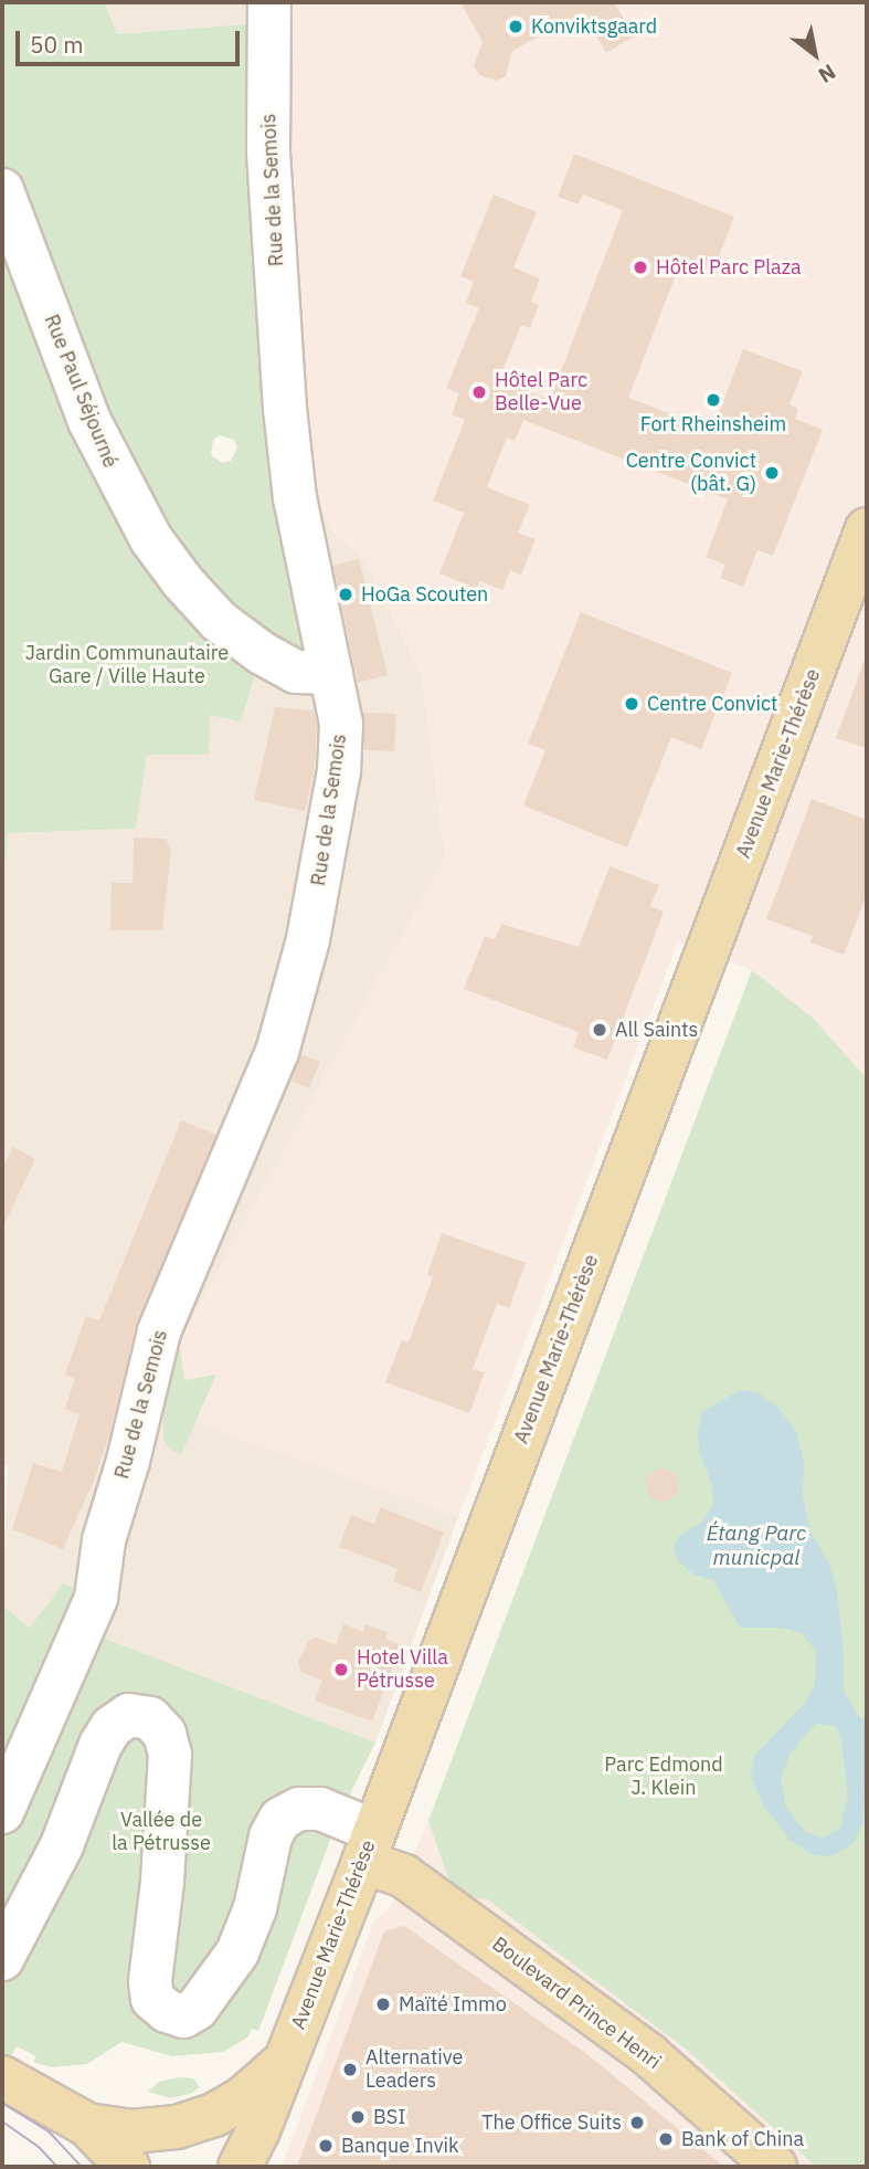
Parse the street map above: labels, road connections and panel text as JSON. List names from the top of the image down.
{
  "streets": {
    "main road": ["Avenue Marie-Thérèse", "Boulevard Prince Henri"],
    "street": ["Rue de la Semois", "Rue Paul Séjourné"]
  },
  "crossings": [
    ["Rue de la Semois", "Rue Paul Séjourné"],
    ["Avenue Marie-Thérèse", "Boulevard Prince Henri"]
  ],
  "water": ["Étang Parc municpal"],
  "parks": ["Jardin Communautaire Gare / Ville Haute", "Parc Edmond J. Klein", "Vallée de la Pétrusse"],
  "places": [
    "Konviktsgaard",
    "Hôtel Parc Plaza",
    "Hôtel Parc Belle-Vue",
    "Fort Rheinsheim",
    "Centre Convict (bât. G)",
    "HoGa Scouten",
    "Centre Convict",
    "All Saints",
    "Hotel Villa Pétrusse",
    "Maïté Immo",
    "Alternative Leaders",
    "BSI",
    "The Office Suits",
    "Bank of China",
    "Banque Invik"
  ],
  "scale_bar": "50 m",
  "north": "bottom right"
}
